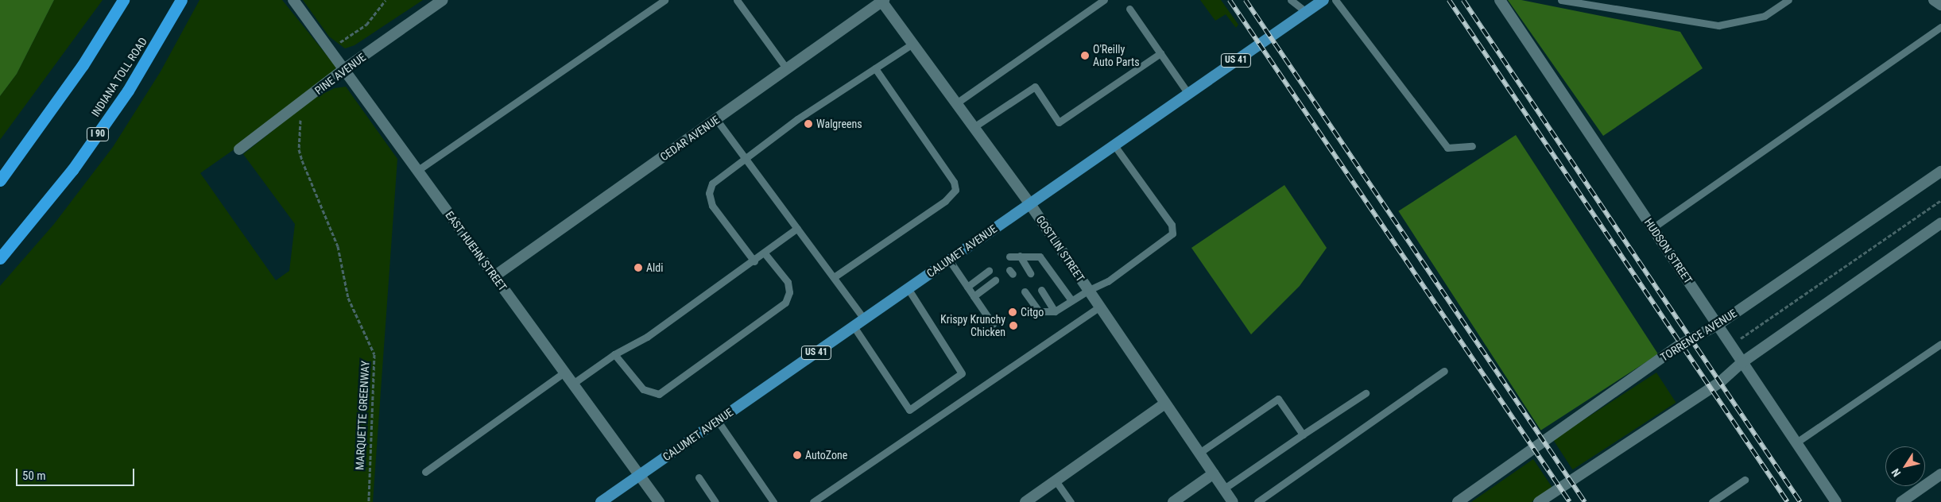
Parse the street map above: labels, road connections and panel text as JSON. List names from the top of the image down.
{
  "streets": {
    "highway": ["INDIANA TOLL ROAD", "I 90"],
    "main road": ["US 41", "CALUMET AVENUE"],
    "street": [
      "PINE AVENUE",
      "CEDAR AVENUE",
      "GOSTLIN STREET",
      "EAST HUEHN STREET",
      "HUDSON STREET",
      "TORRENCE AVENUE"
    ],
    "path": ["MARQUETTE GREENWAY"]
  },
  "crossings": [
    ["PINE AVENUE", "EAST HUEHN STREET"],
    ["PINE AVENUE", "MARQUETTE GREENWAY"],
    ["CEDAR AVENUE", "GOSTLIN STREET"],
    ["CEDAR AVENUE", "EAST HUEHN STREET"],
    ["GOSTLIN STREET", "CALUMET AVENUE"],
    ["EAST HUEHN STREET", "CALUMET AVENUE"],
    ["HUDSON STREET", "TORRENCE AVENUE"]
  ],
  "places": [
    "O'Reilly Auto Parts",
    "Walgreens",
    "Aldi",
    "Citgo",
    "Krispy Krunchy Chicken",
    "AutoZone"
  ],
  "scale_bar": "50 m",
  "north": "bottom left"
}
